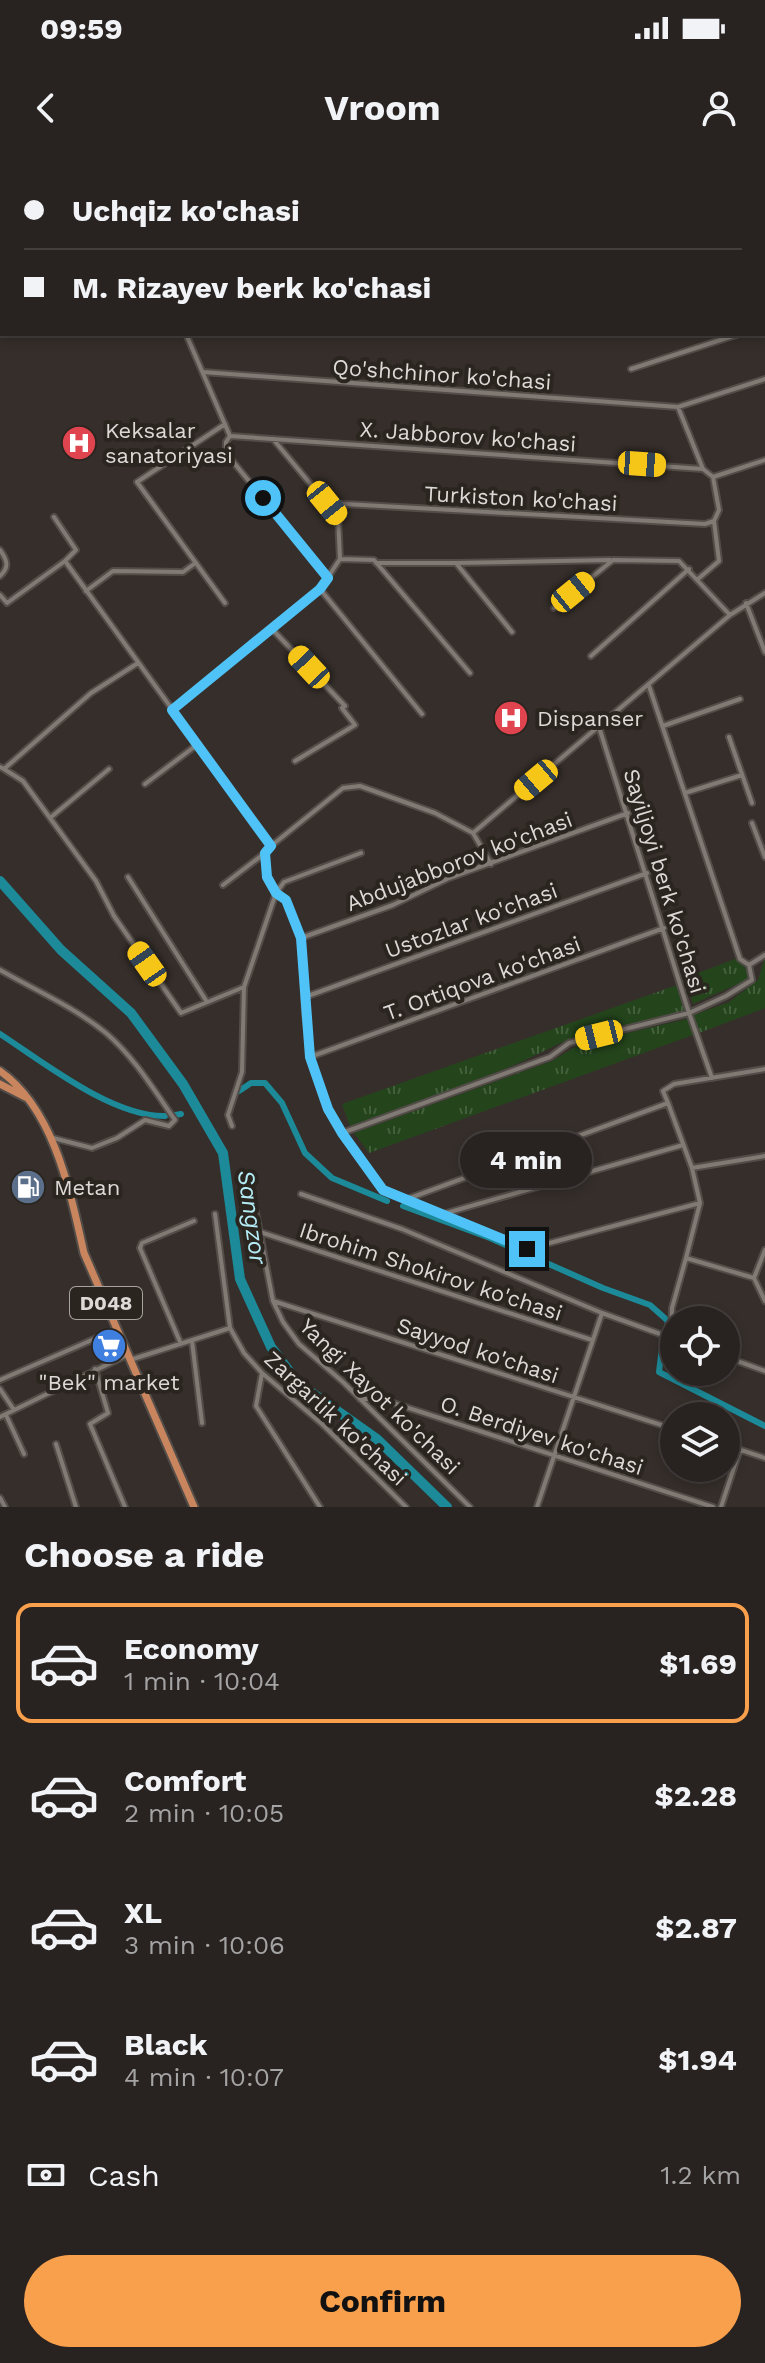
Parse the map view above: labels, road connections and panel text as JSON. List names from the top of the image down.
{
  "streets": {
    "main road": ["D048"],
    "street": [
      "Qo'shchinor ko'chasi",
      "X. Jabborov ko'chasi",
      "Turkiston ko'chasi",
      "Abdujabborov ko'chasi",
      "Sayiljoyi berk ko'chasi",
      "Ustozlar ko'chasi",
      "T. Ortiqova ko'chasi",
      "Ibrohim Shokirov ko'chasi",
      "Sayyod ko'chasi",
      "Yangi Xayot ko'chasi",
      "Zargarlik ko'chasi",
      "O. Berdiyev ko'chasi"
    ]
  },
  "crossings": [
    ["Abdujabborov ko'chasi", "Sayiljoyi berk ko'chasi"],
    ["Sayiljoyi berk ko'chasi", "Ustozlar ko'chasi"],
    ["Sayiljoyi berk ko'chasi", "T. Ortiqova ko'chasi"],
    ["Ibrohim Shokirov ko'chasi", "Yangi Xayot ko'chasi"],
    ["Sayyod ko'chasi", "Yangi Xayot ko'chasi"],
    ["Yangi Xayot ko'chasi", "O. Berdiyev ko'chasi"]
  ],
  "water": ["Sangzor"],
  "places": {
    "hospital": ["Keksalar sanatoriyasi", "Dispanser"],
    "fuel station": ["Metan"],
    "supermarket": ["\"Bek\" market"]
  },
  "page": {
    "status": "09:59",
    "header": "Vroom",
    "banner": ["Uchqiz ko'chasi", "M. Rizayev berk ko'chasi"],
    "bubble": "4 min",
    "heading": "Choose a ride",
    "list": [
      {
        "name": "Economy",
        "note": "1 min · 10:04",
        "value": "$1.69"
      },
      {
        "name": "Comfort",
        "note": "2 min · 10:05",
        "value": "$2.28"
      },
      {
        "name": "XL",
        "note": "3 min · 10:06",
        "value": "$2.87"
      },
      {
        "name": "Black",
        "note": "4 min · 10:07",
        "value": "$1.94"
      }
    ],
    "pay": ["Cash", "1.2 km"],
    "buttons": "Confirm"
  }
}
